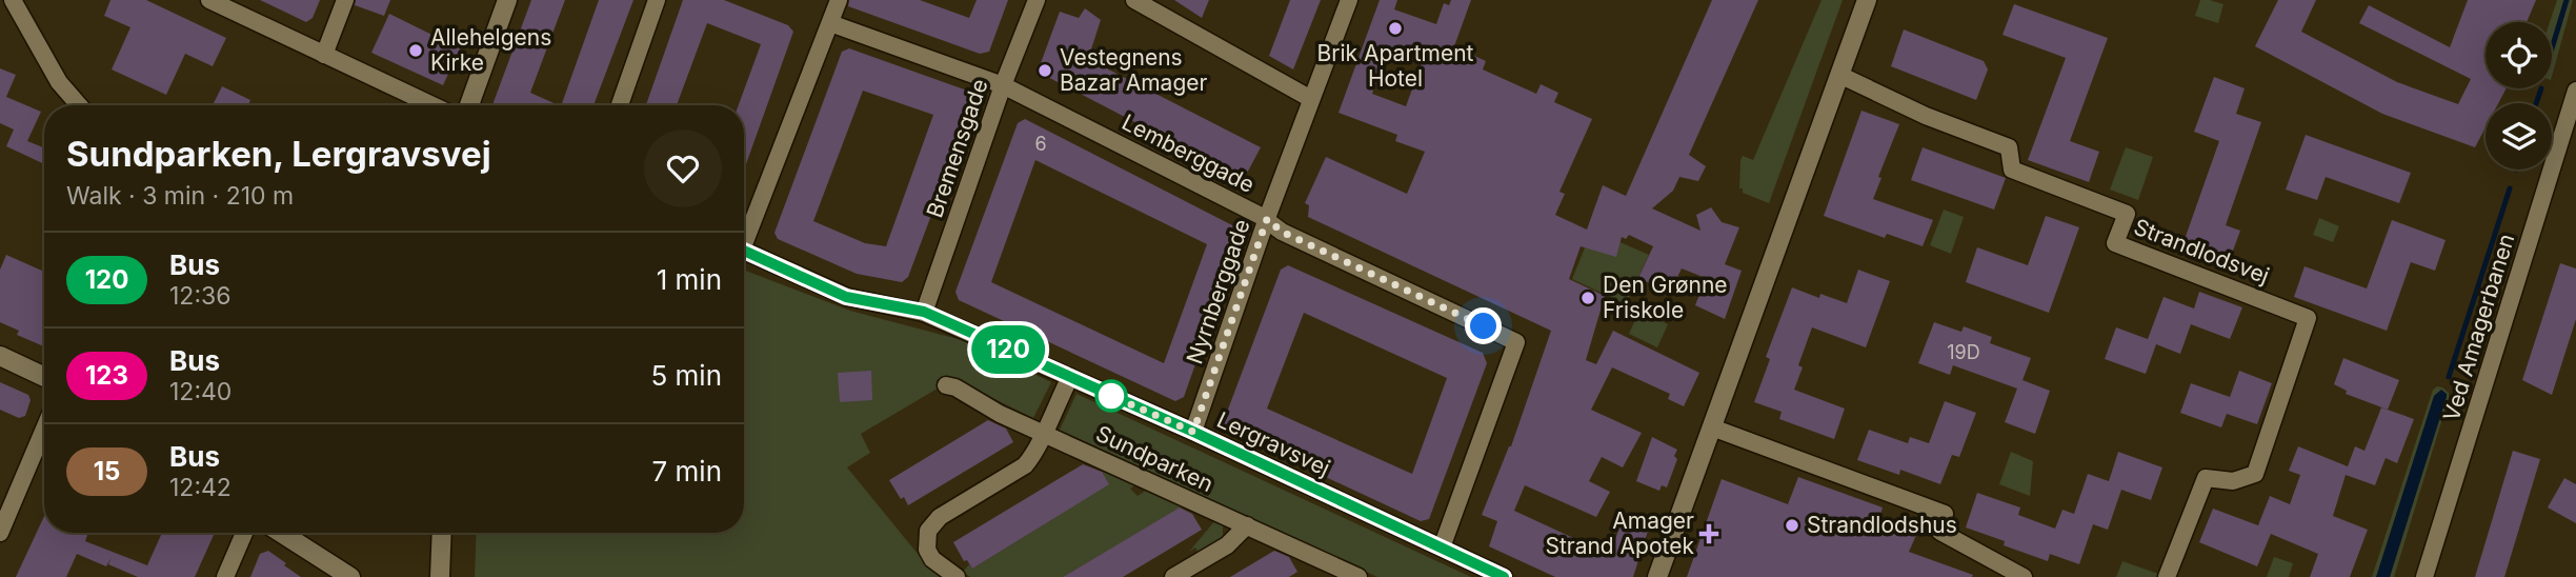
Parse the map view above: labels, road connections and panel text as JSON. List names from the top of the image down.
{
  "streets": {
    "street": [
      "Bremensgade",
      "Lemberggade",
      "Strandlodsvej",
      "Nyrnberggade",
      "Ved Amagerbanen",
      "Lergravsvej",
      "Sundparken"
    ]
  },
  "crossings": [
    ["Bremensgade", "Lemberggade"],
    ["Bremensgade", "Lergravsvej"],
    ["Lemberggade", "Nyrnberggade"],
    ["Lemberggade", "Lergravsvej"],
    ["Nyrnberggade", "Lergravsvej"]
  ],
  "places": {
    "other": [
      "Brik Apartment Hotel",
      "Allehelgens Kirke",
      "Vestegnens Bazar Amager",
      "Den Grønne Friskole",
      "Strandlodshus"
    ],
    "health": ["Amager Strand Apotek"]
  },
  "lines": ["bus line 120"],
  "house_numbers": ["6", "19D"],
  "page": {
    "on_map": "120",
    "heading": ["Sundparken, Lergravsvej", "Walk · 3 min · 210 m"],
    "list": [
      {
        "mark": "120",
        "name": "Bus",
        "note": "12:36",
        "value": "1 min"
      },
      {
        "mark": "123",
        "name": "Bus",
        "note": "12:40",
        "value": "5 min"
      },
      {
        "mark": "15",
        "name": "Bus",
        "note": "12:42",
        "value": "7 min"
      }
    ]
  }
}
